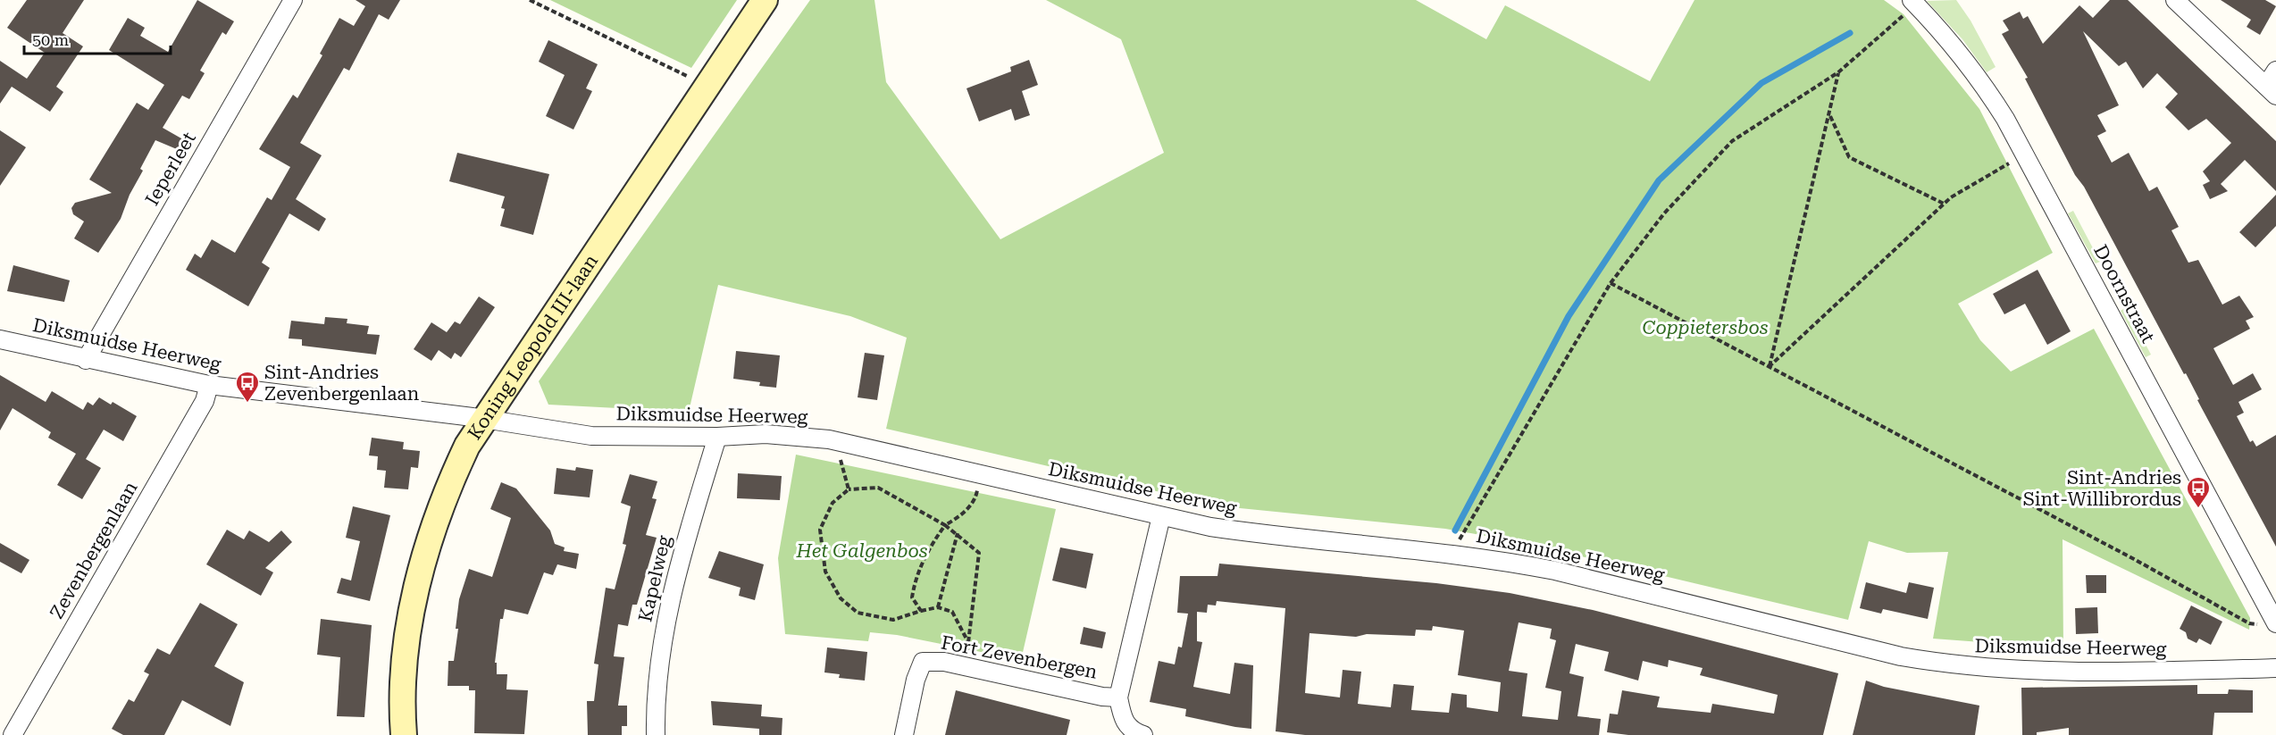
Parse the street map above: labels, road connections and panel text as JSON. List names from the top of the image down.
{
  "streets": {
    "street": [
      "Ieperleet",
      "Doornstraat",
      "Diksmuidse Heerweg",
      "Koning Leopold III-laan",
      "Zevenbergenlaan",
      "Kapelweg",
      "Fort Zevenbergen"
    ]
  },
  "crossings": [
    ["Ieperleet", "Diksmuidse Heerweg"],
    ["Diksmuidse Heerweg", "Koning Leopold III-laan"],
    ["Diksmuidse Heerweg", "Zevenbergenlaan"],
    ["Diksmuidse Heerweg", "Kapelweg"],
    ["Diksmuidse Heerweg", "Fort Zevenbergen"]
  ],
  "parks": ["Coppietersbos", "Het Galgenbos"],
  "places": {
    "bus stop": ["Sint-Andries Zevenbergenlaan", "Sint-Andries Sint-Willibrordus"]
  },
  "scale_bar": "50 m"
}
